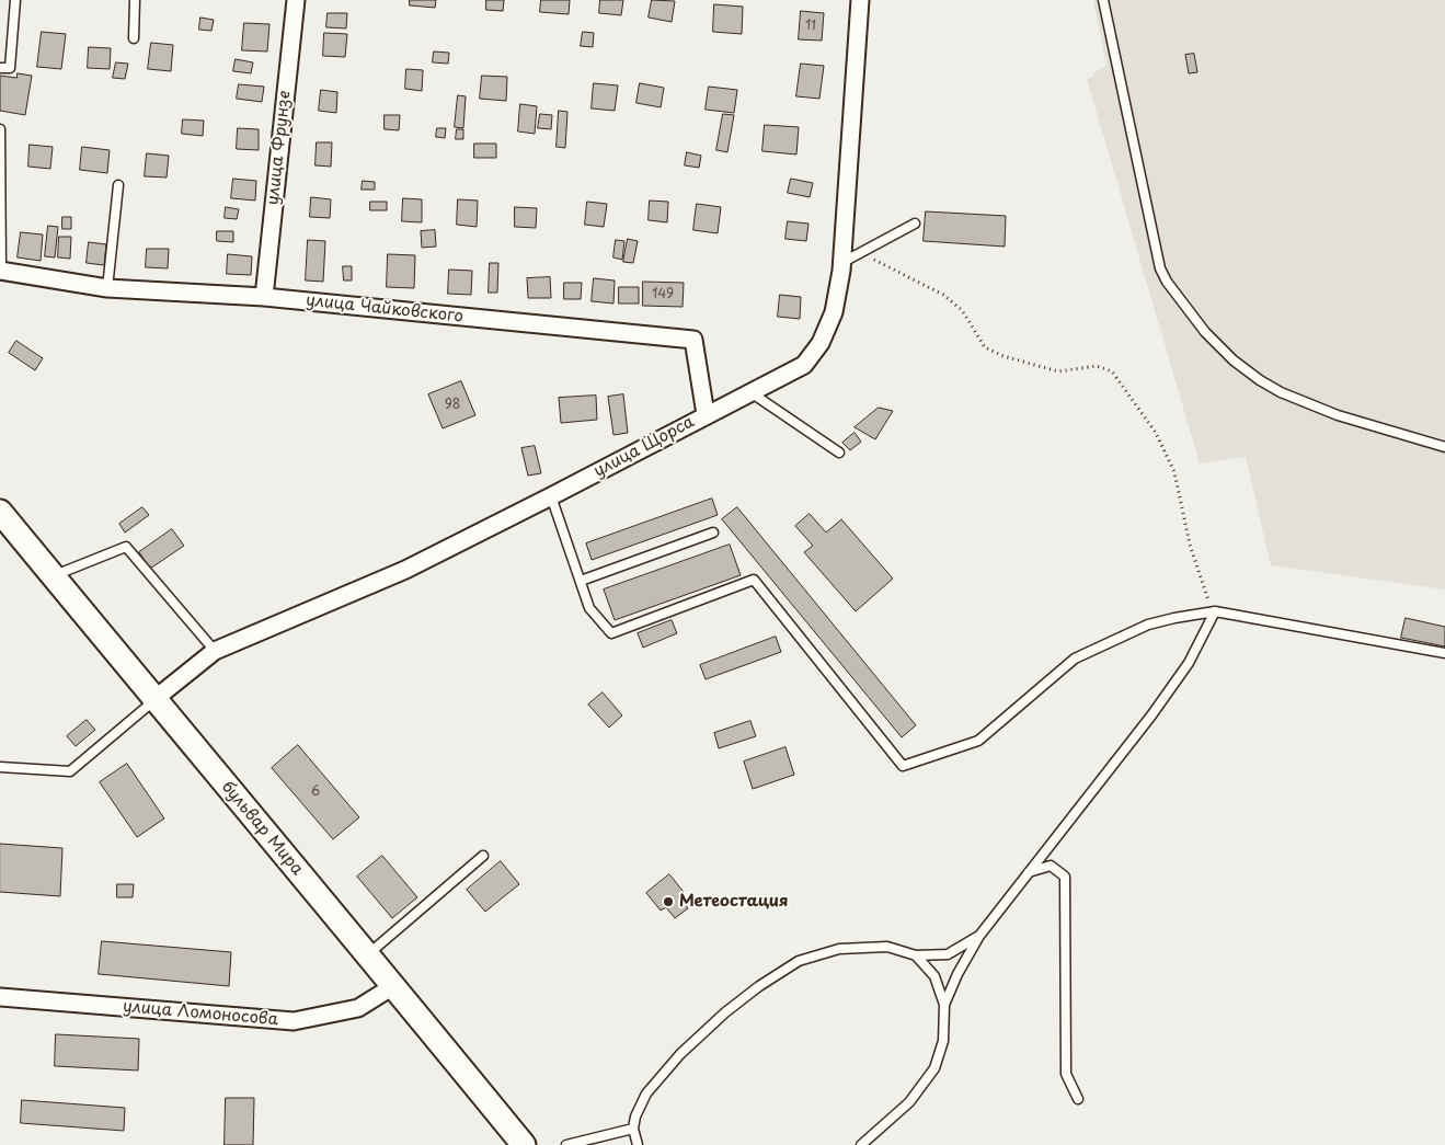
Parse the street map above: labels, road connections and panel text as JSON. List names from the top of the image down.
{
  "streets": {
    "main road": ["бульвар Мира"],
    "street": [
      "улица Фрунзе",
      "улица Чайковского",
      "улица Щорса",
      "улица Ломоносова"
    ]
  },
  "crossings": [
    ["улица Фрунзе", "улица Чайковского"],
    ["улица Чайковского", "улица Щорса"],
    ["улица Щорса", "бульвар Мира"],
    ["бульвар Мира", "улица Ломоносова"]
  ],
  "places": ["Метеостация"],
  "house_numbers": [
    "11",
    "149",
    "98",
    "6"
  ]
}
